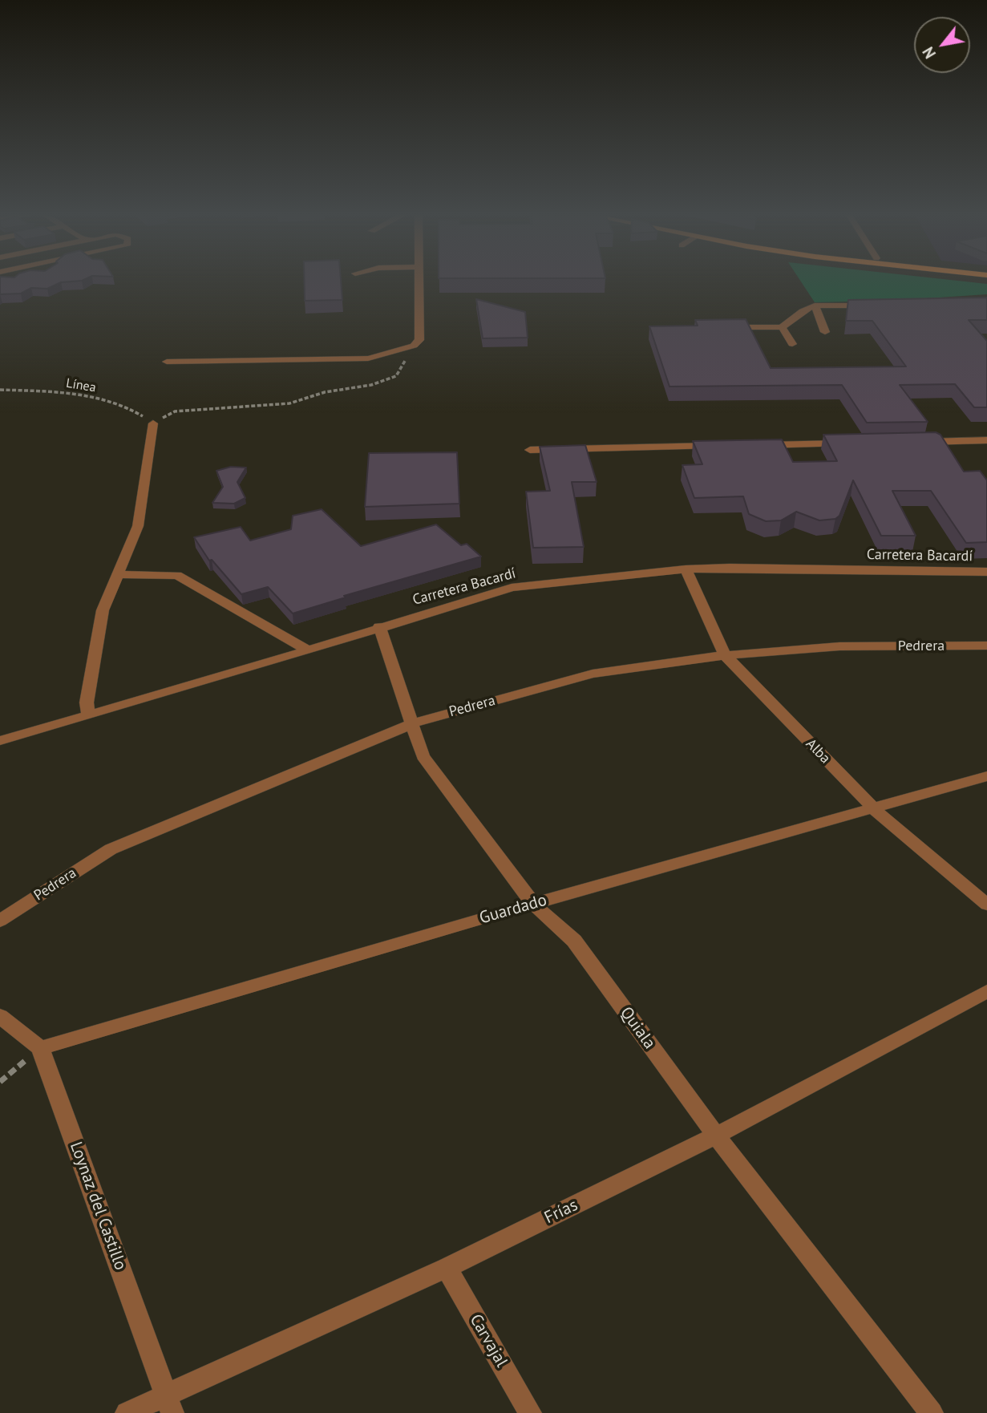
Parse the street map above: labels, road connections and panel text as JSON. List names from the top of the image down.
{
  "streets": {
    "street": [
      "Carretera Bacardí",
      "Pedrera",
      "Alba",
      "Guardado",
      "Quiala",
      "Loynaz del Castillo",
      "Frías",
      "Carvajal"
    ],
    "path": ["Línea"]
  },
  "crossings": [
    ["Carretera Bacardí", "Alba"],
    ["Carretera Bacardí", "Quiala"],
    ["Pedrera", "Alba"],
    ["Pedrera", "Quiala"],
    ["Alba", "Guardado"],
    ["Guardado", "Quiala"],
    ["Guardado", "Loynaz del Castillo"],
    ["Quiala", "Frías"],
    ["Loynaz del Castillo", "Frías"],
    ["Frías", "Carvajal"]
  ],
  "north": "bottom left"
}
